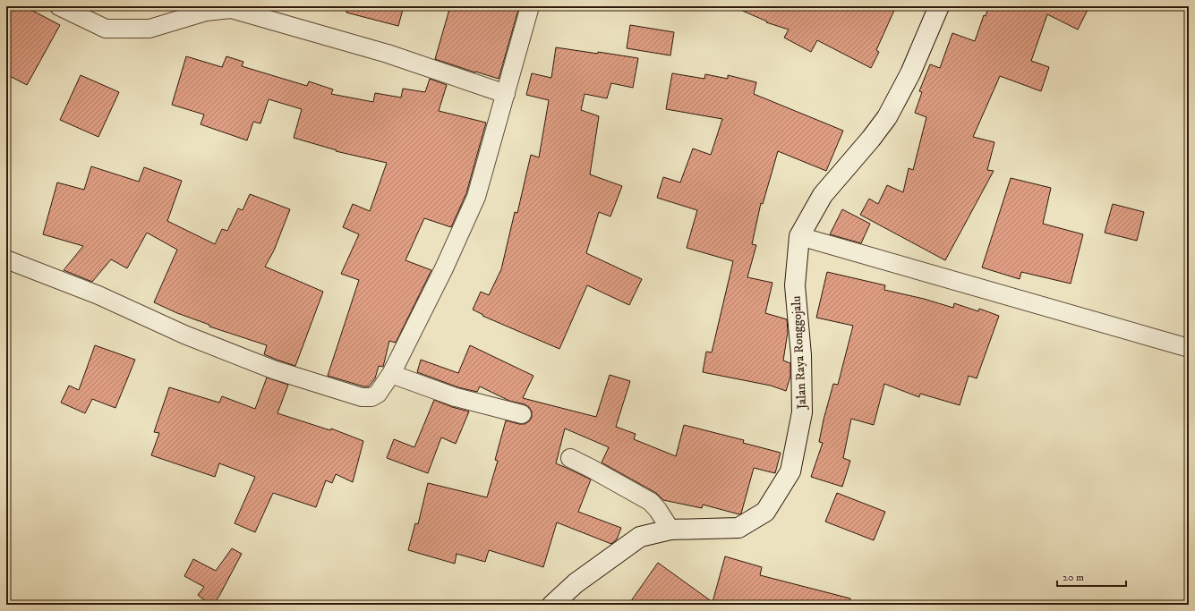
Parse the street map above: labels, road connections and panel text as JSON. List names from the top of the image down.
{
  "streets": {
    "street": ["Jalan Raya Ronggojalu"]
  },
  "scale_bar": "20 m"
}
